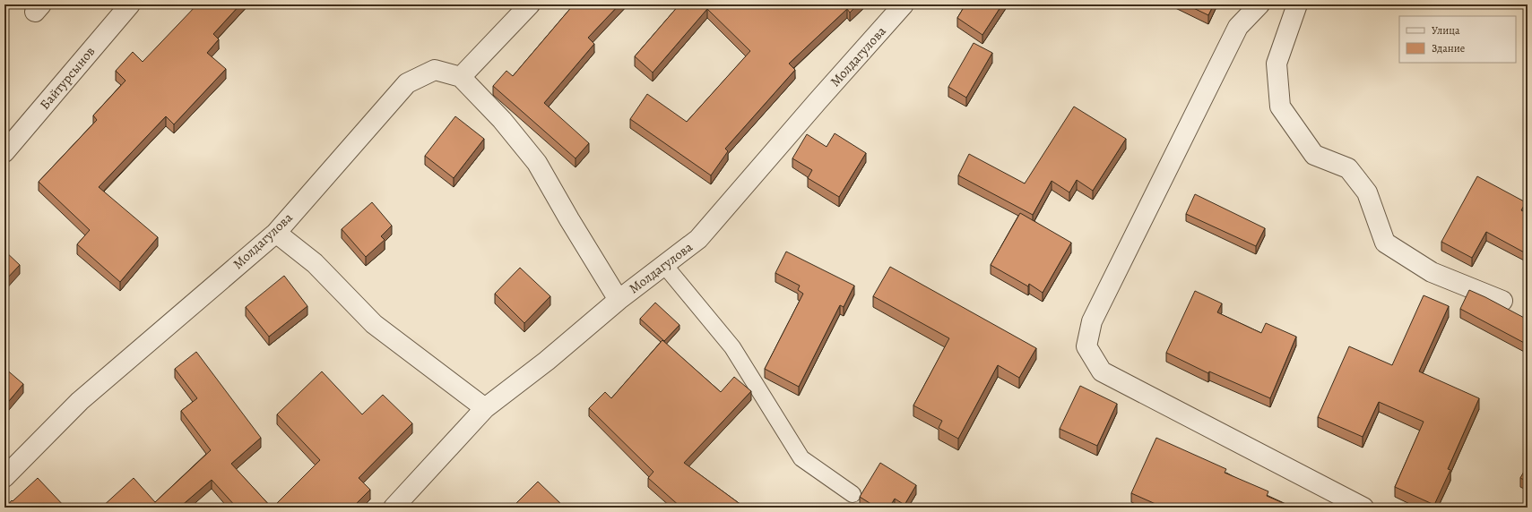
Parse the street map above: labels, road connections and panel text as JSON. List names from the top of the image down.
{
  "streets": {
    "street": ["Молдагулова", "Байтурсынов"]
  },
  "legend": ["Улица", "Здание"]
}
